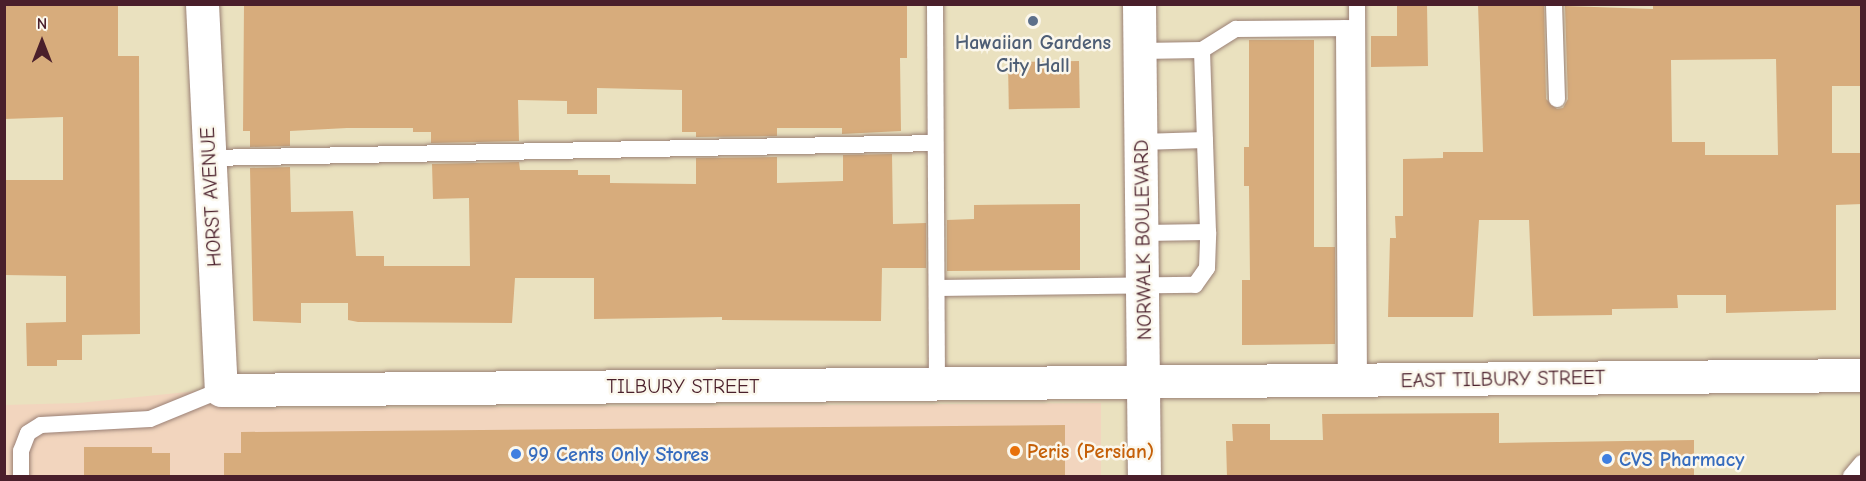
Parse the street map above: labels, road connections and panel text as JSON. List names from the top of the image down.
{
  "streets": {
    "street": [
      "HORST AVENUE",
      "NORWALK BOULEVARD",
      "EAST TILBURY STREET",
      "TILBURY STREET"
    ]
  },
  "crossings": [
    ["HORST AVENUE", "TILBURY STREET"],
    ["NORWALK BOULEVARD", "EAST TILBURY STREET"],
    ["NORWALK BOULEVARD", "TILBURY STREET"],
    ["EAST TILBURY STREET", "TILBURY STREET"]
  ],
  "places": [
    "Hawaiian Gardens City Hall",
    "Peris (Persian)",
    "99 Cents Only Stores",
    "CVS Pharmacy"
  ],
  "north": "top"
}
